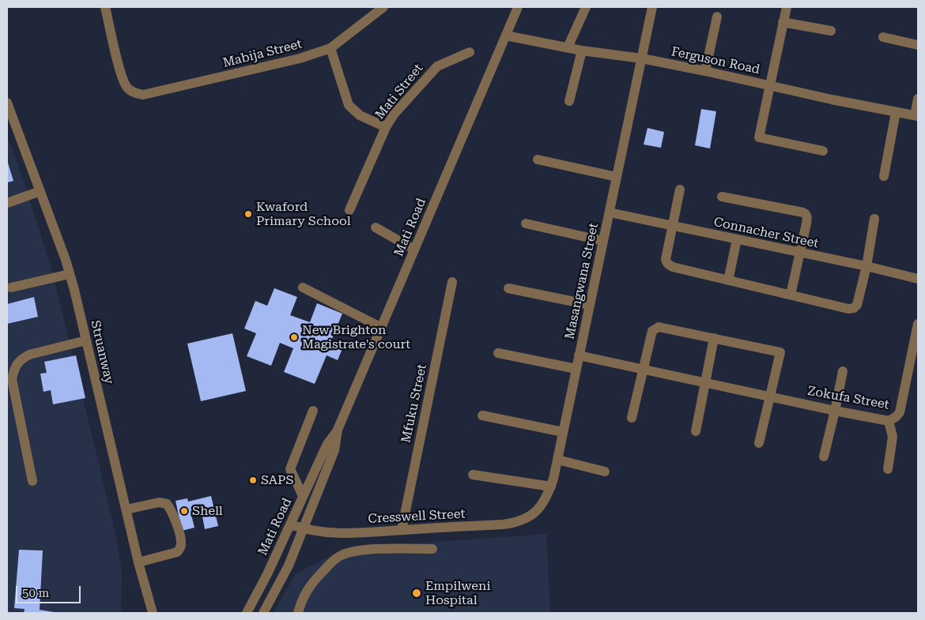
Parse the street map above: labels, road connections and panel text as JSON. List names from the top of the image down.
{
  "streets": {
    "street": [
      "Mabija Street",
      "Ferguson Road",
      "Mati Street",
      "Mati Road",
      "Connacher Street",
      "Masangwana Street",
      "Struanway",
      "Zokufa Street",
      "Mfuku Street",
      "Cresswell Street"
    ]
  },
  "crossings": [
    ["Ferguson Road", "Mati Road"],
    ["Ferguson Road", "Masangwana Street"],
    ["Mati Road", "Cresswell Street"],
    ["Connacher Street", "Masangwana Street"],
    ["Masangwana Street", "Zokufa Street"],
    ["Masangwana Street", "Cresswell Street"],
    ["Mfuku Street", "Cresswell Street"]
  ],
  "places": [
    "Kwaford Primary School",
    "New Brighton Magistrate's court",
    "SAPS",
    "Shell",
    "Empilweni Hospital"
  ],
  "scale_bar": "50 m"
}
